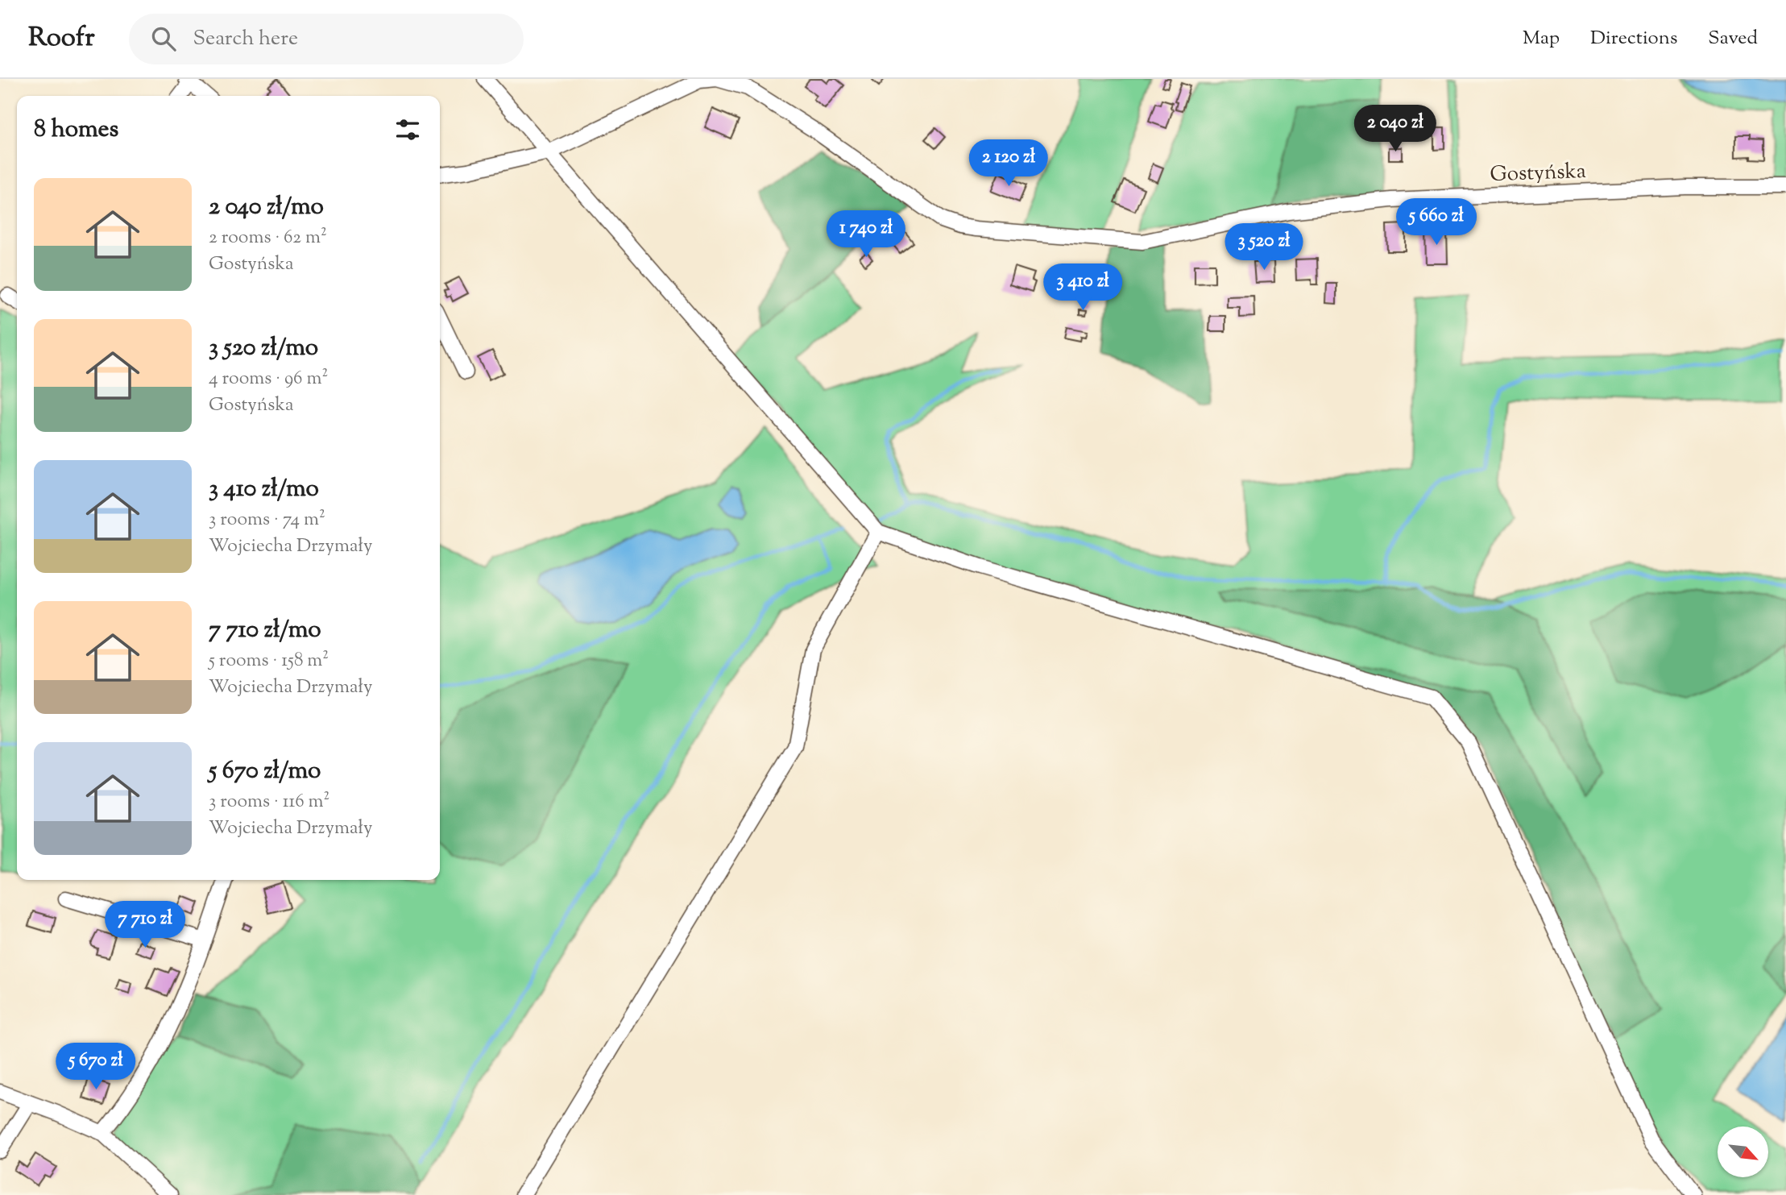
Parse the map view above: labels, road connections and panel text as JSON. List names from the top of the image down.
{
  "streets": {
    "street": ["Gostyńska"]
  },
  "north": "bottom right",
  "page": {
    "header": "Roofr",
    "search": "Search here",
    "nav": ["Map", "Directions", "Saved"],
    "heading": "8 homes",
    "price": [
      "2 040 zł",
      "2 120 zł",
      "5 660 zł",
      "1 740 zł",
      "3 520 zł",
      "3 410 zł",
      "7 710 zł",
      "5 670 zł"
    ],
    "list": [
      {
        "name": "2 040 zł/mo",
        "note": "2 rooms · 62 m² · Gostyńska"
      },
      {
        "name": "3 520 zł/mo",
        "note": "4 rooms · 96 m² · Gostyńska"
      },
      {
        "name": "3 410 zł/mo",
        "note": "3 rooms · 74 m² · Wojciecha Drzymały"
      },
      {
        "name": "7 710 zł/mo",
        "note": "5 rooms · 158 m² · Wojciecha Drzymały"
      },
      {
        "name": "5 670 zł/mo",
        "note": "3 rooms · 116 m² · Wojciecha Drzymały"
      }
    ]
  }
}
